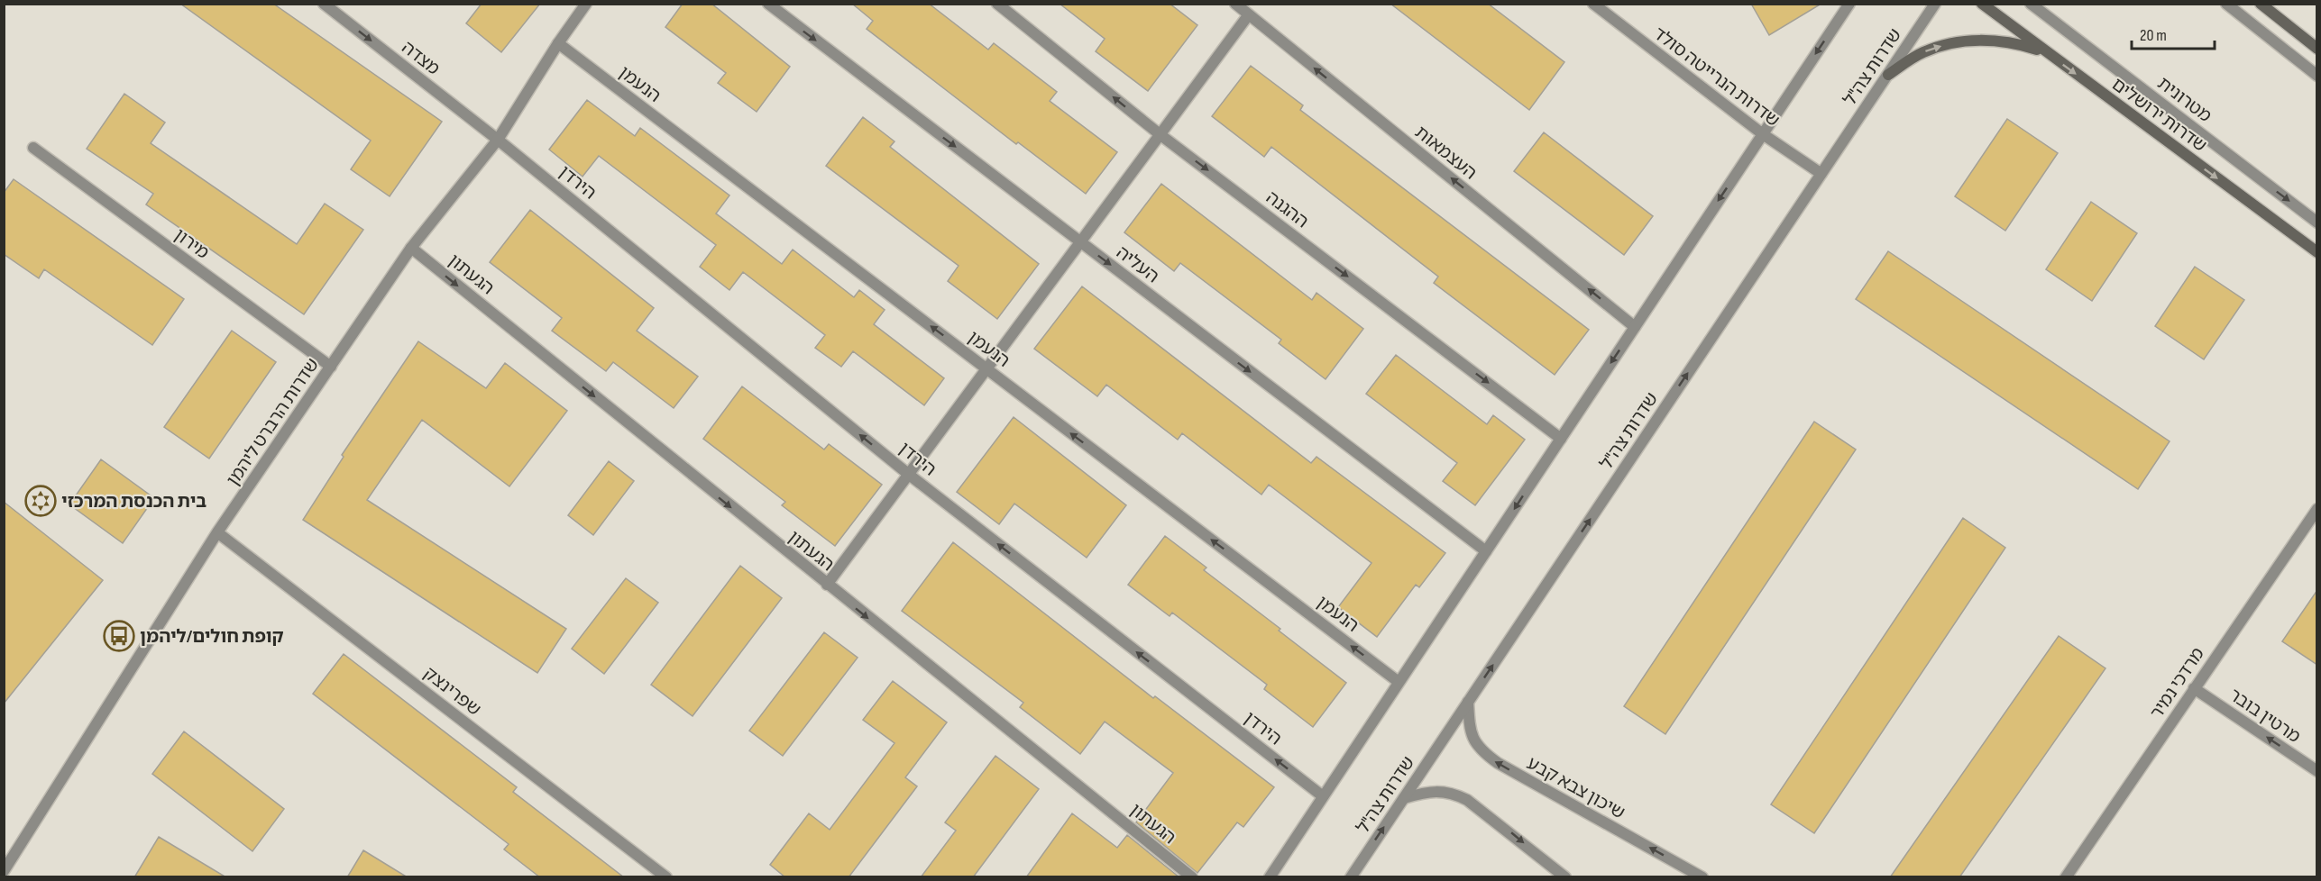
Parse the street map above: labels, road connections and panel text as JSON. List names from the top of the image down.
{
  "streets": {
    "main road": ["שדרות ירושלים"],
    "street": [
      "מצדה",
      "שדרות צה\"ל",
      "שדרות הנרייטה סולד",
      "הנעמן",
      "מטרונית",
      "העצמאות",
      "הירדן",
      "ההגנה",
      "מירון",
      "העליה",
      "הגעתון",
      "שדרות הרברט ליהמן",
      "מרדכי נמיר",
      "שפרינצק",
      "מרטין בובר",
      "שיכון צבא קבע"
    ]
  },
  "crossings": [
    ["מצדה", "הירדן"],
    ["מצדה", "שדרות הרברט ליהמן"],
    ["שדרות צה\"ל", "שדרות הנרייטה סולד"],
    ["שדרות צה\"ל", "שיכון צבא קבע"],
    ["הנעמן", "שדרות הרברט ליהמן"],
    ["הירדן", "שדרות הרברט ליהמן"],
    ["מירון", "שדרות הרברט ליהמן"],
    ["הגעתון", "שדרות הרברט ליהמן"],
    ["שדרות הרברט ליהמן", "שפרינצק"],
    ["מרדכי נמיר", "מרטין בובר"]
  ],
  "one_way": [
    "מצדה",
    "הנעמן",
    "מטרונית",
    "שדרות ירושלים",
    "העצמאות",
    "הירדן",
    "העליה",
    "הגעתון",
    "מרטין בובר"
  ],
  "places": {
    "synagogue": ["בית הכנסת המרכזי"],
    "bus stop": ["קופת חולים/ליהמן"]
  },
  "scale_bar": "20 m"
}
